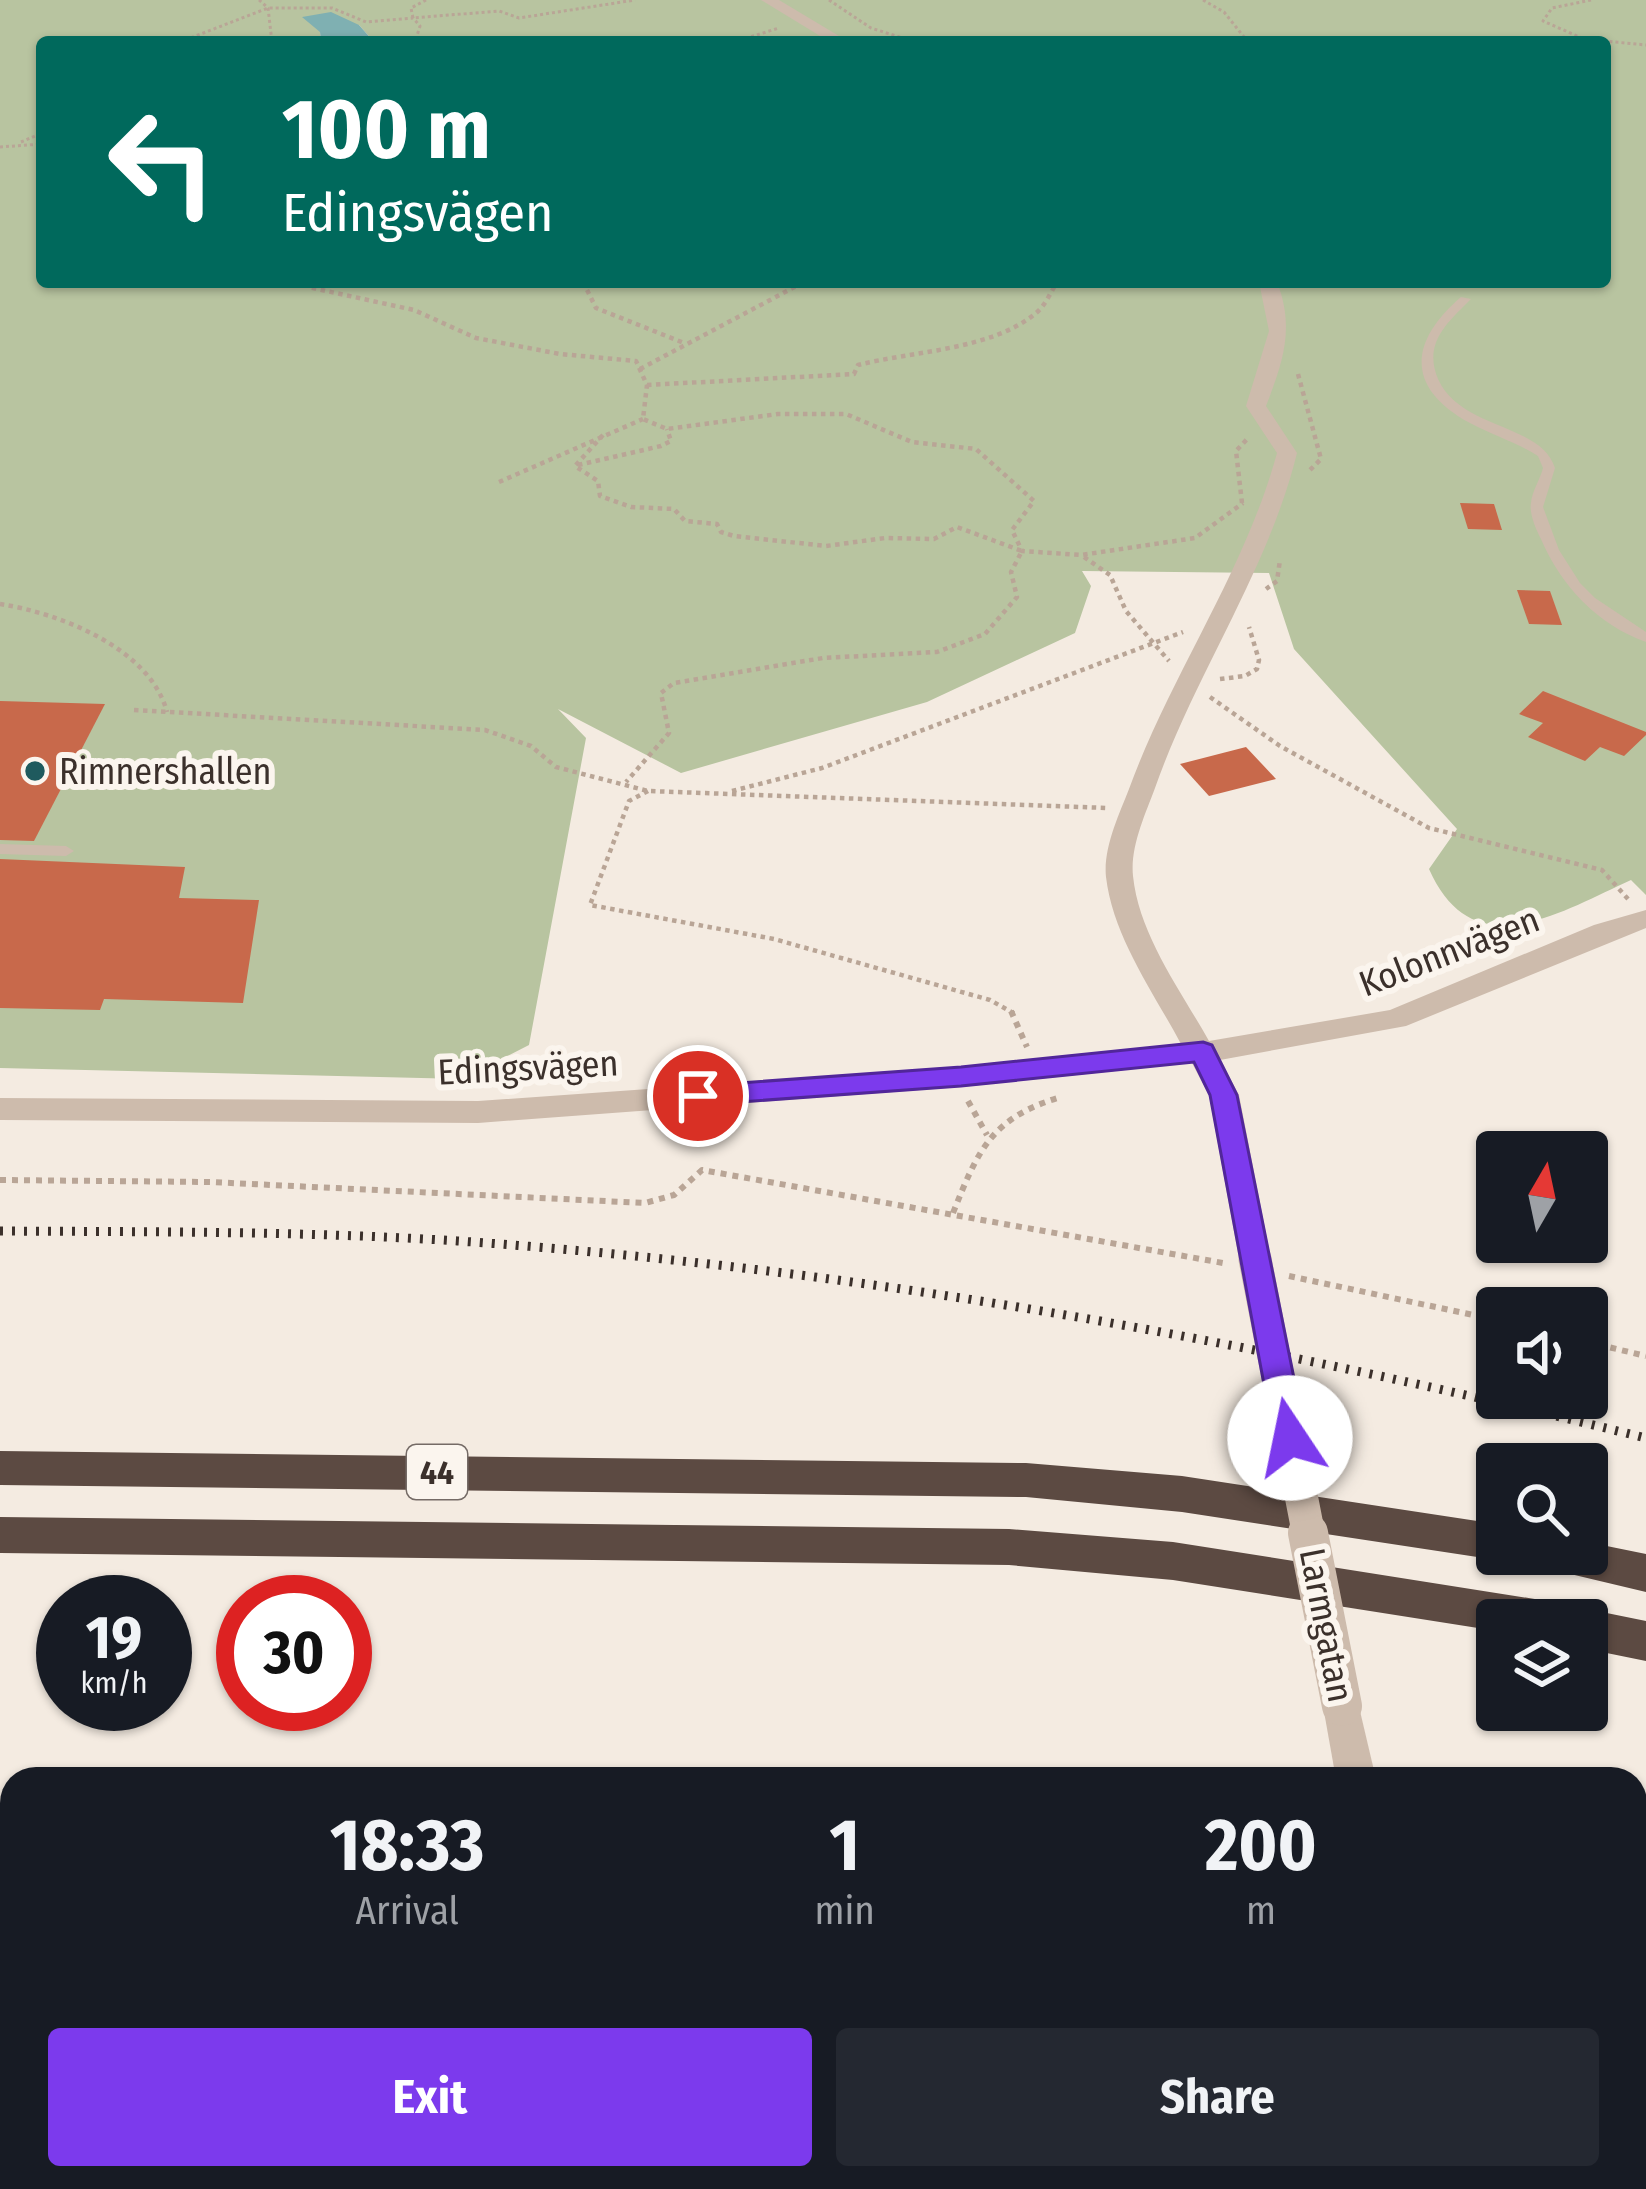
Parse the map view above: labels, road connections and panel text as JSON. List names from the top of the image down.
{
  "streets": {
    "highway": ["44"],
    "street": ["Kolonnvägen", "Edingsvägen", "Larmgatan"]
  },
  "crossings": [
    ["Kolonnvägen", "Edingsvägen"],
    ["Kolonnvägen", "Larmgatan"],
    ["Edingsvägen", "Larmgatan"]
  ],
  "places": ["Rimnershallen"],
  "north": "top",
  "page": {
    "turn": ["100 m", "Edingsvägen"],
    "speed": "19 km/h",
    "limit": "30",
    "eta": [
      "18:33",
      "Arrival",
      "1",
      "min",
      "200",
      "m"
    ],
    "buttons": ["Exit", "Share"]
  }
}
